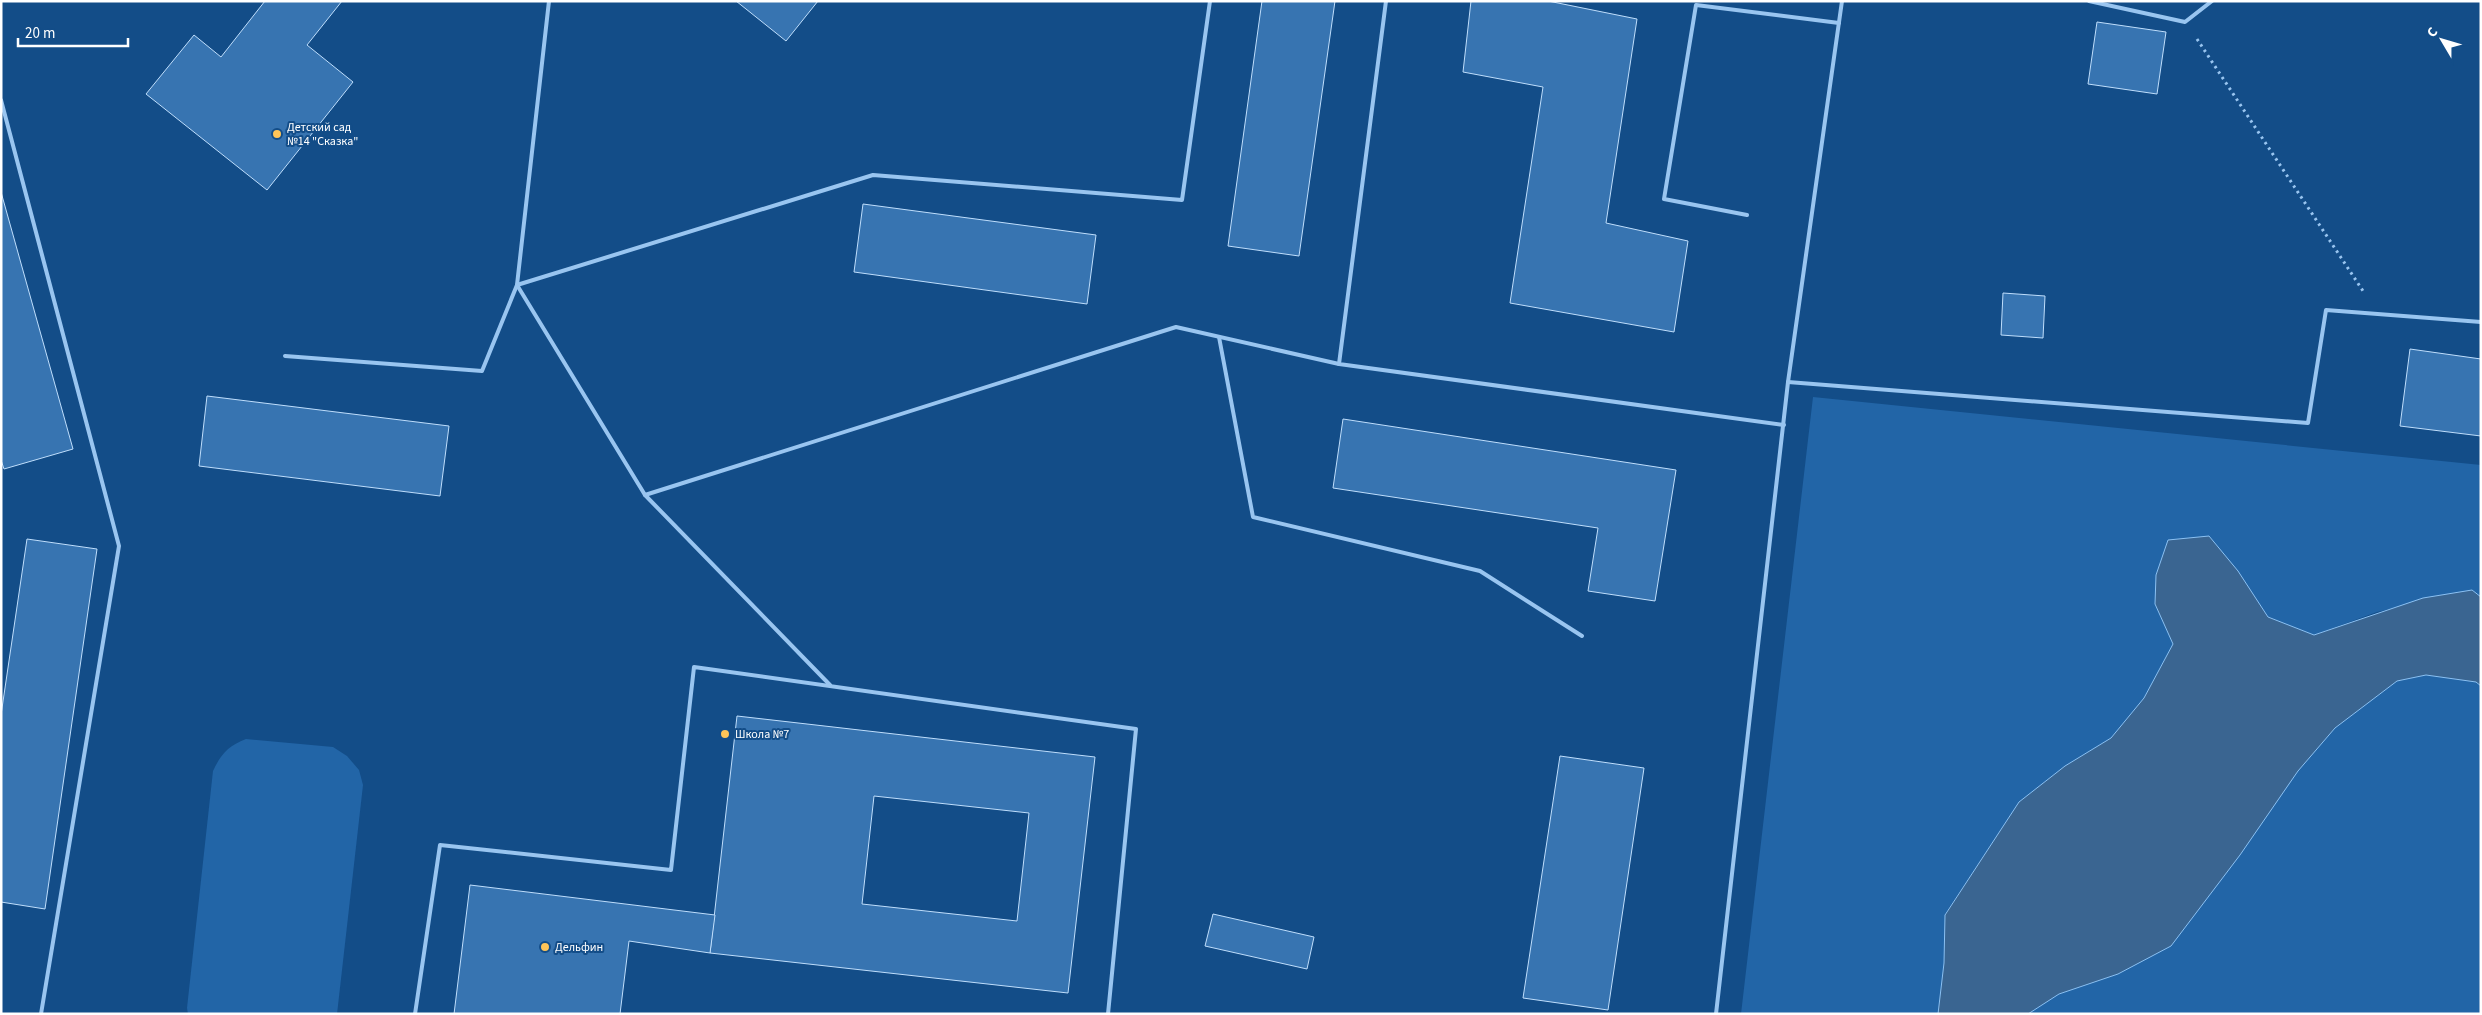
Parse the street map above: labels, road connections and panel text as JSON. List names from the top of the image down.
{
  "places": ["Детский сад №14 \"Сказка\"", "Школа №7", "Дельфин"],
  "scale_bar": "20 m",
  "north": "top left"
}
